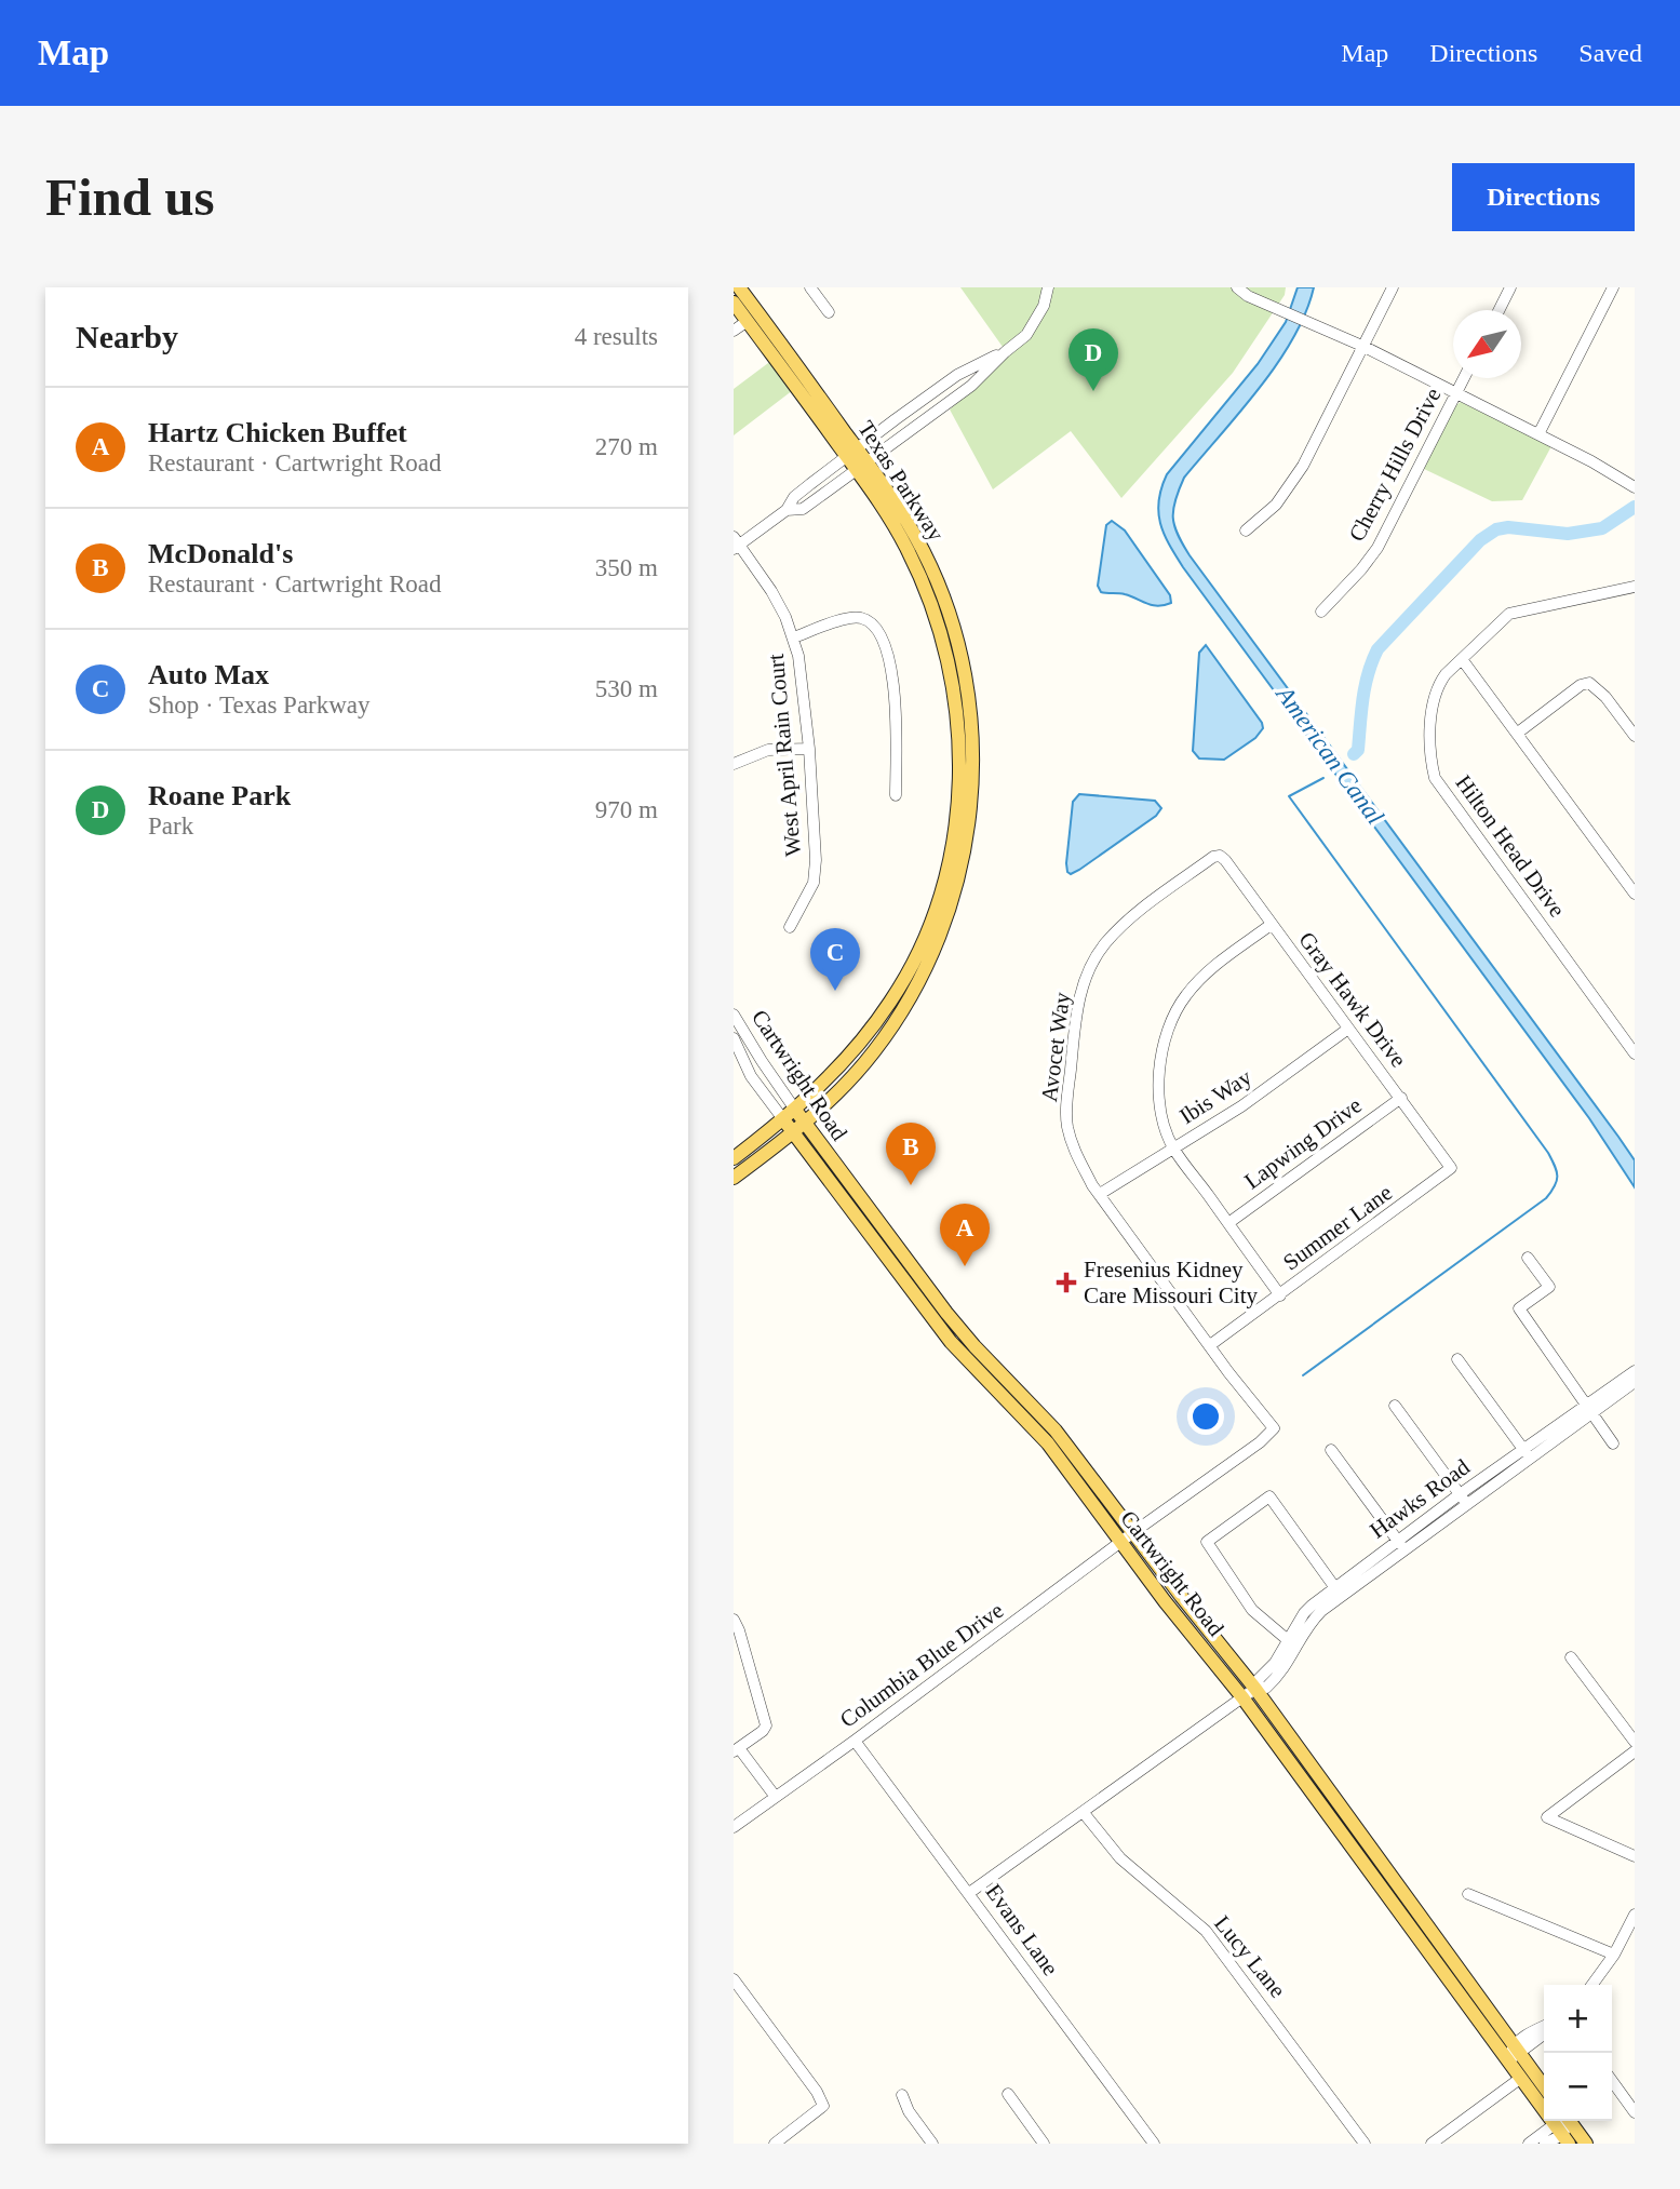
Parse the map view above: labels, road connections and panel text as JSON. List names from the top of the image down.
{
  "streets": {
    "main road": ["Texas Parkway", "Cartwright Road"],
    "street": [
      "Cherry Hills Drive",
      "West April Rain Court",
      "Hilton Head Drive",
      "Gray Hawk Drive",
      "Avocet Way",
      "Ibis Way",
      "Lapwing Drive",
      "Summer Lane",
      "Hawks Road",
      "Columbia Blue Drive",
      "Evans Lane",
      "Lucy Lane"
    ]
  },
  "crossings": [
    ["Texas Parkway", "Cartwright Road"],
    ["Gray Hawk Drive", "Avocet Way"],
    ["Gray Hawk Drive", "Ibis Way"],
    ["Gray Hawk Drive", "Lapwing Drive"],
    ["Gray Hawk Drive", "Summer Lane"],
    ["Avocet Way", "Cartwright Road"],
    ["Avocet Way", "Ibis Way"],
    ["Avocet Way", "Summer Lane"],
    ["Avocet Way", "Columbia Blue Drive"],
    ["Cartwright Road", "Hawks Road"],
    ["Cartwright Road", "Columbia Blue Drive"],
    ["Hawks Road", "Evans Lane"],
    ["Hawks Road", "Lucy Lane"],
    ["Columbia Blue Drive", "Evans Lane"]
  ],
  "water": ["American Canal"],
  "places": {
    "health": ["Fresenius Kidney Care Missouri City"]
  },
  "north": "bottom left",
  "page": {
    "header": "Map",
    "nav": ["Map", "Directions", "Saved"],
    "buttons": "Directions",
    "title": "Find us",
    "heading": ["Nearby", "4 results"],
    "pins": [
      "D",
      "C",
      "B",
      "A"
    ],
    "list": [
      {
        "mark": "A",
        "name": "Hartz Chicken Buffet",
        "note": "Restaurant · Cartwright Road",
        "value": "270 m"
      },
      {
        "mark": "B",
        "name": "McDonald's",
        "note": "Restaurant · Cartwright Road",
        "value": "350 m"
      },
      {
        "mark": "C",
        "name": "Auto Max",
        "note": "Shop · Texas Parkway",
        "value": "530 m"
      },
      {
        "mark": "D",
        "name": "Roane Park",
        "note": "Park",
        "value": "970 m"
      }
    ],
    "map_buttons": ["+", "−"]
  }
}
